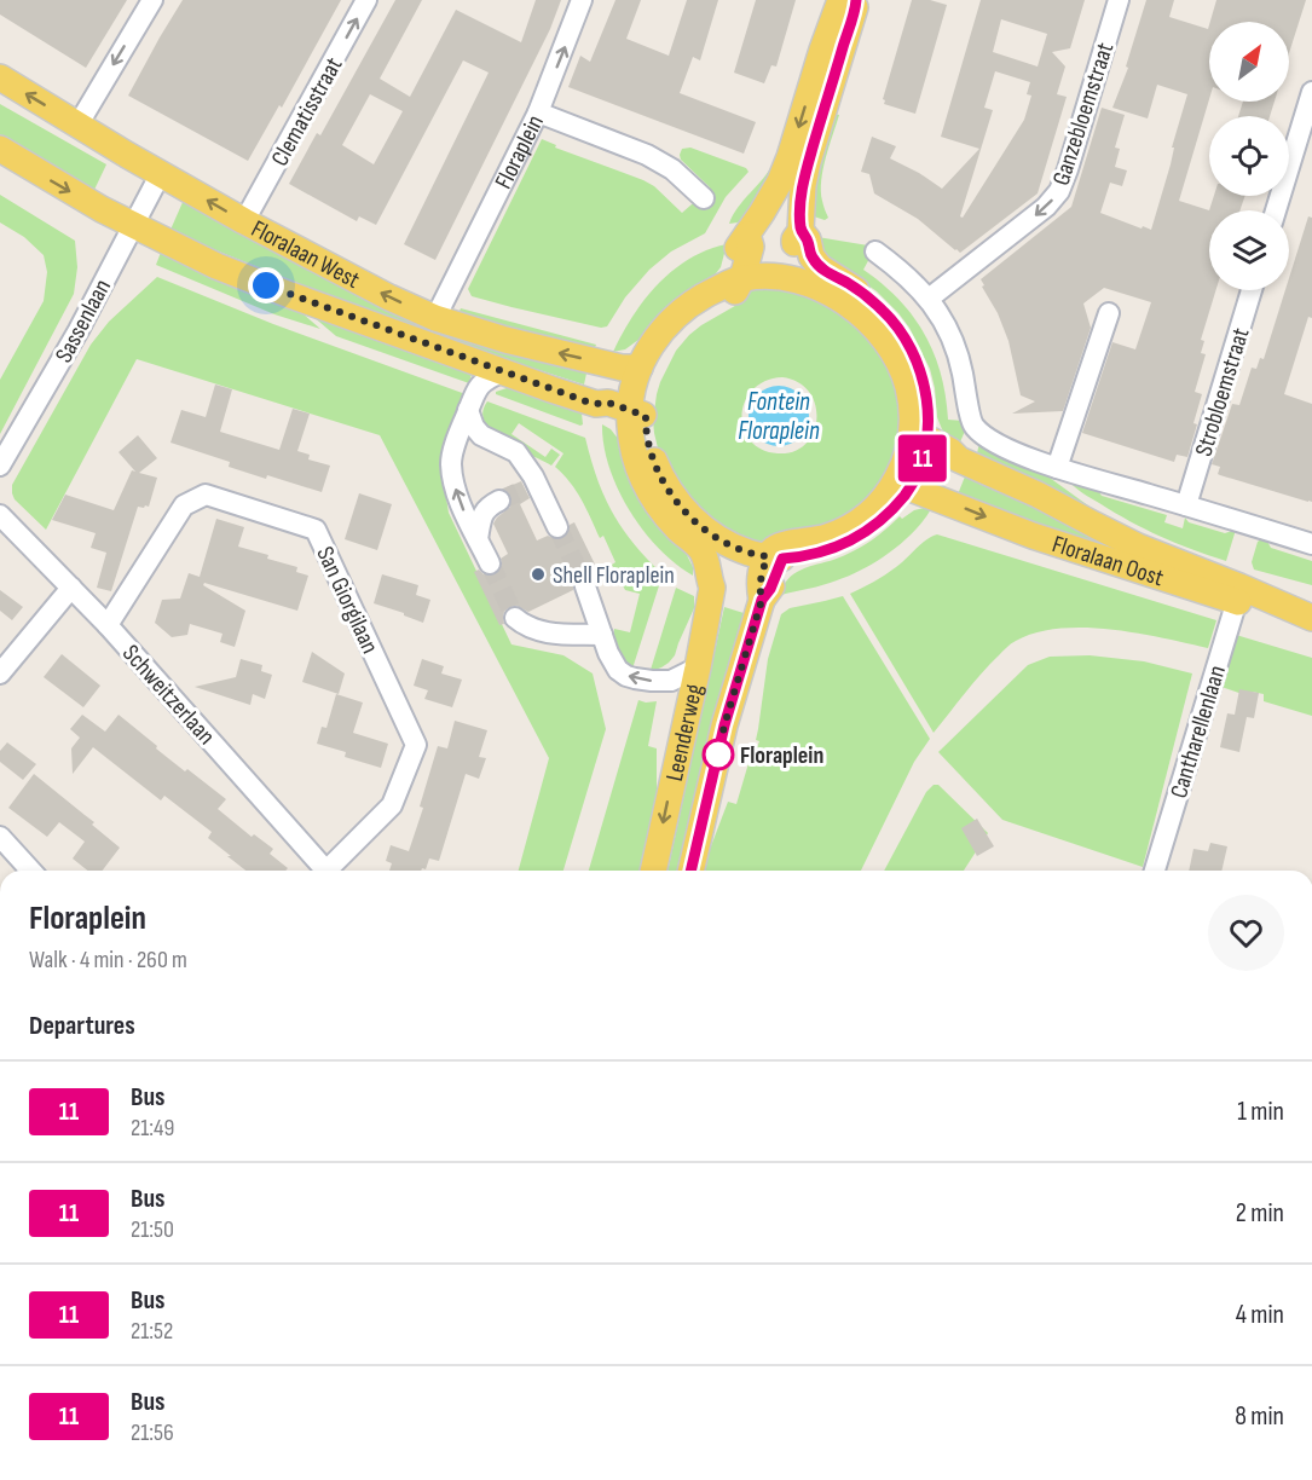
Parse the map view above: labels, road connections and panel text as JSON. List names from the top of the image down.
{
  "streets": {
    "main road": ["Floralaan West", "Floralaan Oost", "Leenderweg"],
    "street": [
      "Clematisstraat",
      "Ganzebloemstraat",
      "Floraplein",
      "Sassenlaan",
      "Strobloemstraat",
      "San Giorgilaan",
      "Schweitzerlaan",
      "Cantharellenlaan"
    ]
  },
  "crossings": [
    ["Clematisstraat", "Floralaan West"],
    ["Floraplein", "Floralaan West"],
    ["Floralaan West", "Sassenlaan"],
    ["Floralaan West", "Leenderweg"],
    ["Floralaan Oost", "Cantharellenlaan"],
    ["San Giorgilaan", "Schweitzerlaan"]
  ],
  "one_way": ["Clematisstraat", "Ganzebloemstraat"],
  "water": ["Fontein Floraplein"],
  "places": ["Shell Floraplein", "Floraplein"],
  "lines": ["bus line 11"],
  "north": "top right",
  "page": {
    "on_map": "11",
    "heading": [
      ["Floraplein", "Walk · 4 min · 260 m"],
      "Departures"
    ],
    "list": [
      {
        "mark": "11",
        "name": "Bus",
        "note": "21:49",
        "value": "1 min"
      },
      {
        "mark": "11",
        "name": "Bus",
        "note": "21:50",
        "value": "2 min"
      },
      {
        "mark": "11",
        "name": "Bus",
        "note": "21:52",
        "value": "4 min"
      },
      {
        "mark": "11",
        "name": "Bus",
        "note": "21:56",
        "value": "8 min"
      }
    ]
  }
}
